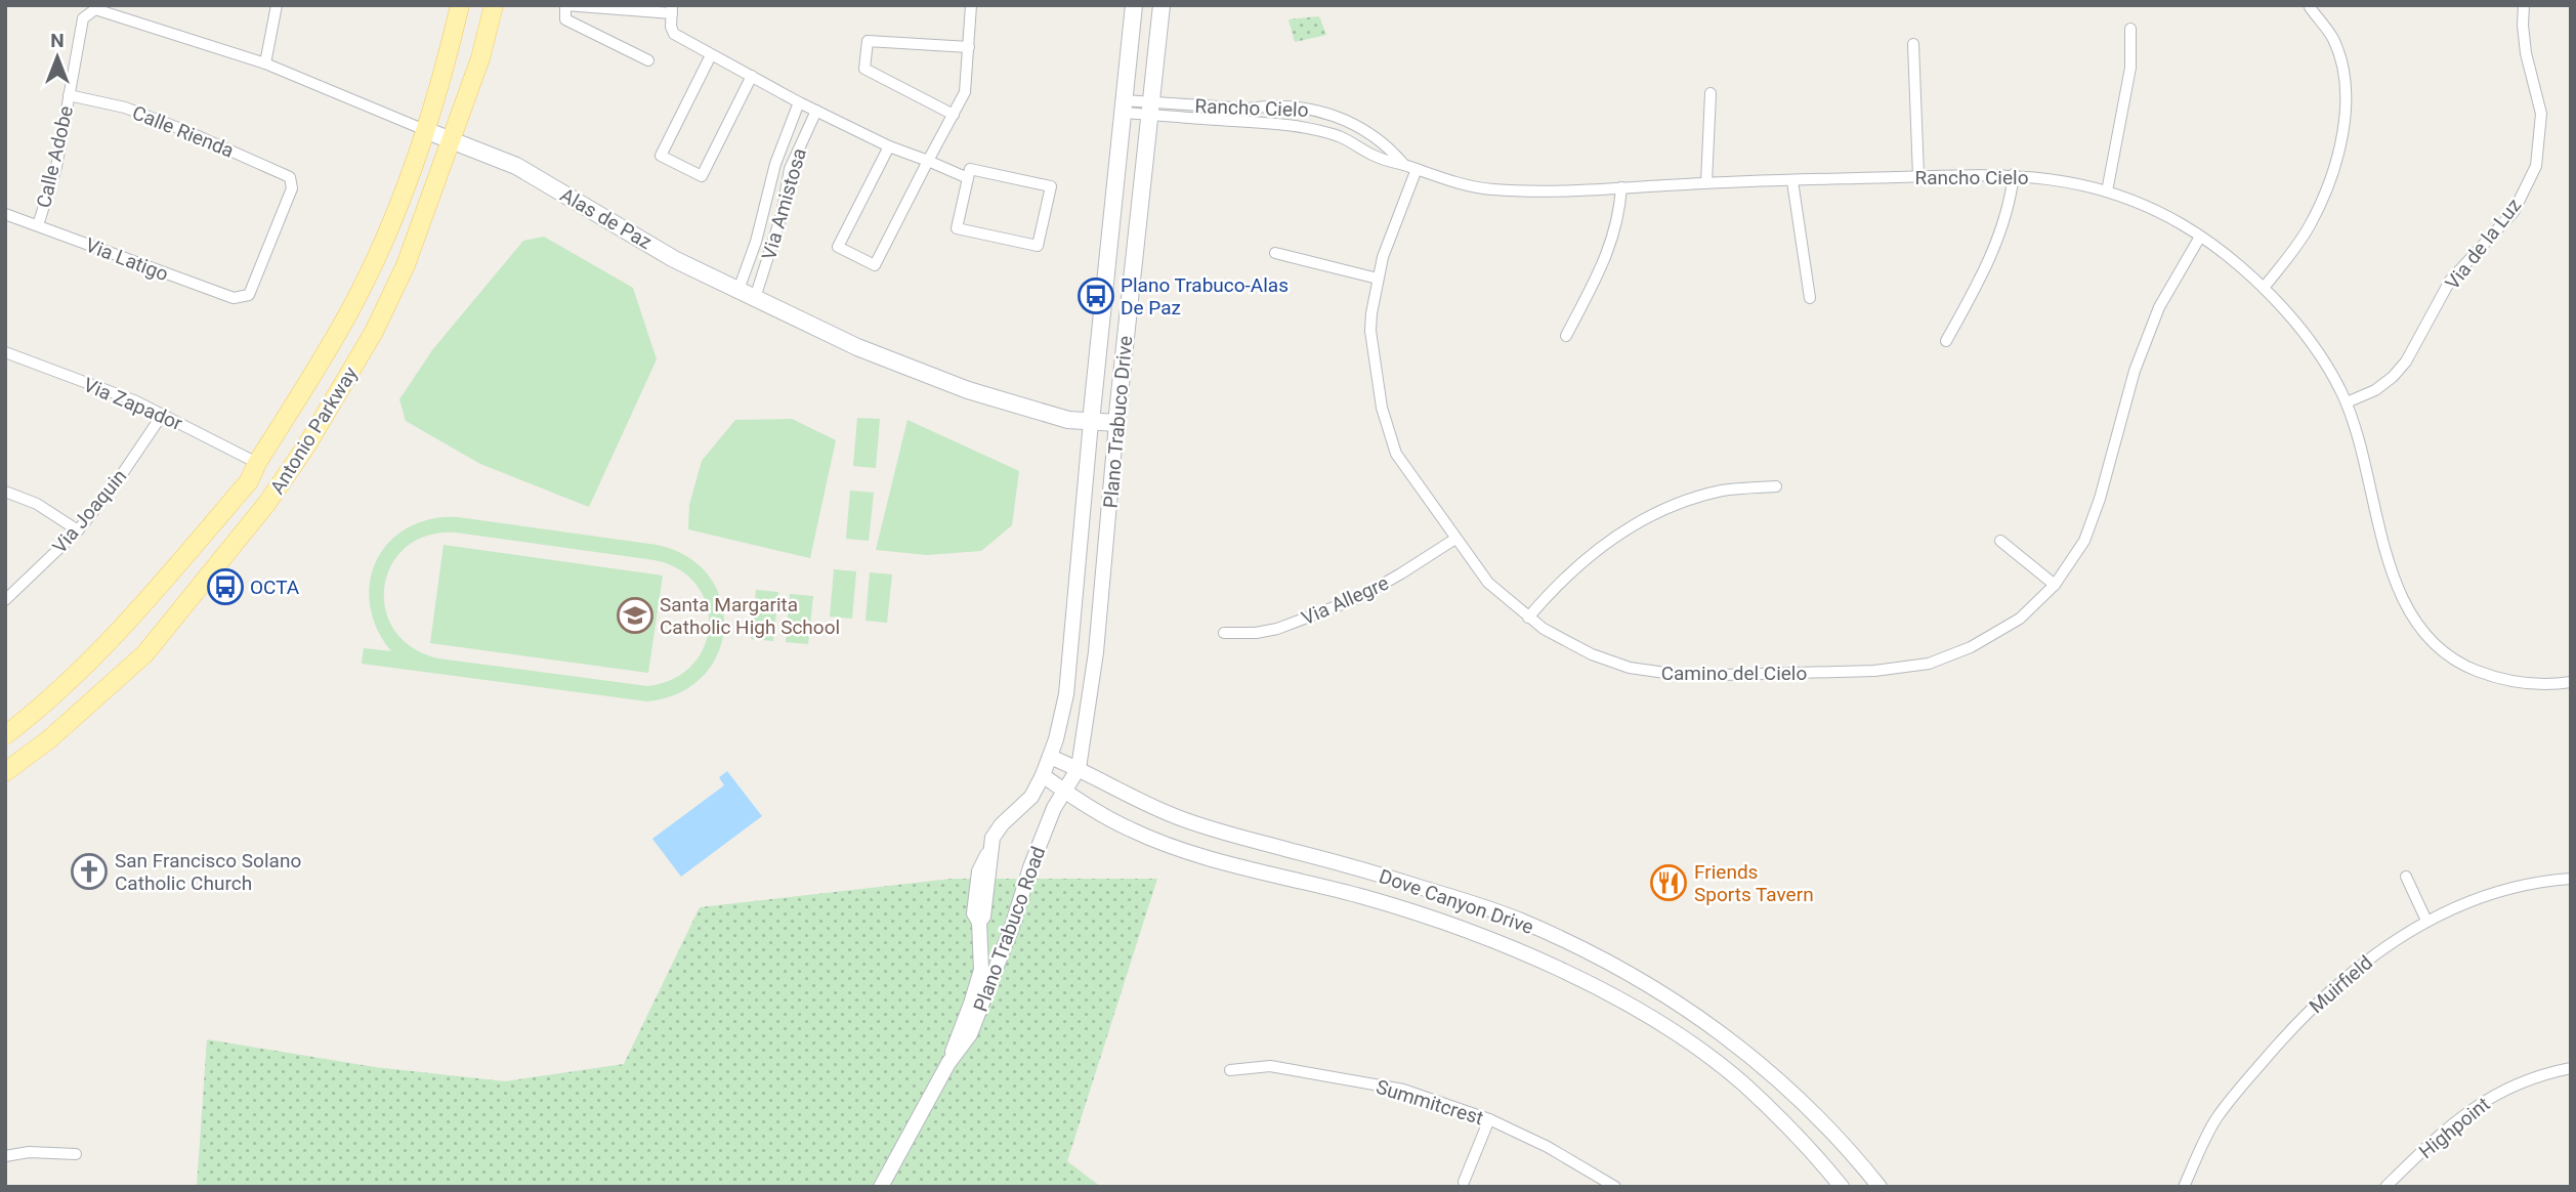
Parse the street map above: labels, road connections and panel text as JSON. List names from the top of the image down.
{
  "streets": {
    "main road": ["Alas de Paz", "Plano Trabuco Drive", "Antonio Parkway"],
    "street": [
      "Rancho Cielo",
      "Calle Rienda",
      "Calle Adobe",
      "Via Amistosa",
      "Via de la Luz",
      "Via Latigo",
      "Via Zapador",
      "Via Joaquin",
      "Via Allegre",
      "Camino del Cielo",
      "Dove Canyon Drive",
      "Plano Trabuco Road",
      "Muirfield",
      "Summitcrest",
      "Highpoint"
    ]
  },
  "crossings": [
    ["Rancho Cielo", "Via de la Luz"],
    ["Rancho Cielo", "Plano Trabuco Drive"],
    ["Rancho Cielo", "Camino del Cielo"],
    ["Calle Rienda", "Calle Adobe"],
    ["Calle Rienda", "Via Latigo"],
    ["Calle Adobe", "Alas de Paz"],
    ["Calle Adobe", "Via Latigo"],
    ["Via Amistosa", "Alas de Paz"],
    ["Alas de Paz", "Plano Trabuco Drive"],
    ["Alas de Paz", "Antonio Parkway"],
    ["Via Zapador", "Antonio Parkway"],
    ["Via Zapador", "Via Joaquin"],
    ["Plano Trabuco Drive", "Dove Canyon Drive"],
    ["Plano Trabuco Drive", "Plano Trabuco Road"],
    ["Via Allegre", "Camino del Cielo"],
    ["Dove Canyon Drive", "Plano Trabuco Road"]
  ],
  "places": {
    "bus stop": ["Plano Trabuco-Alas De Paz", "OCTA"],
    "school or university": ["Santa Margarita Catholic High School"],
    "church": ["San Francisco Solano Catholic Church"],
    "restaurant": ["Friends Sports Tavern"]
  },
  "north": "top"
}
